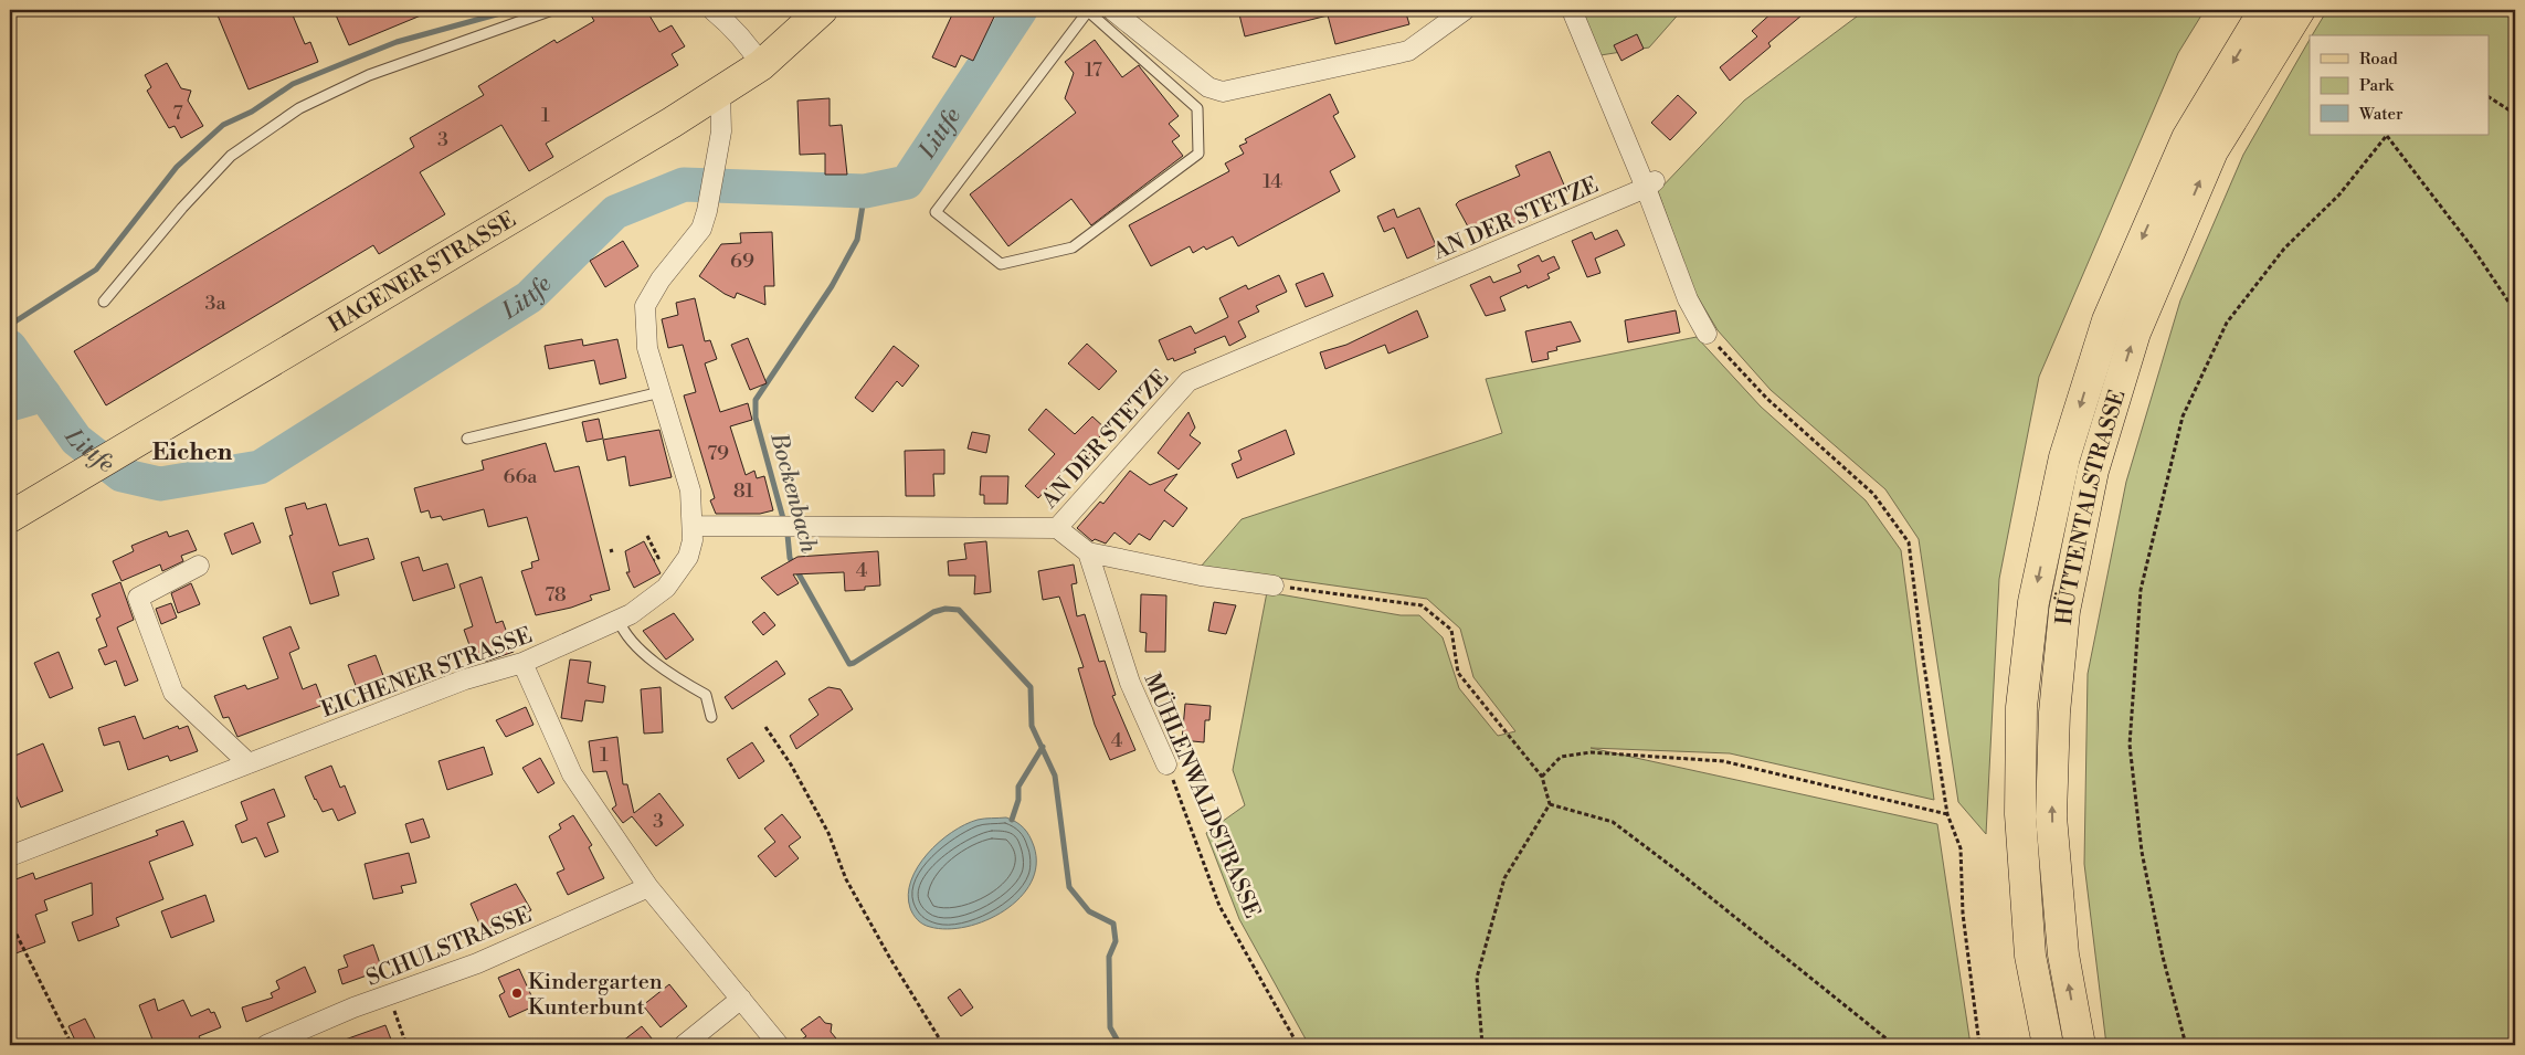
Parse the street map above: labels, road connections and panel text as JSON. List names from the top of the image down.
{
  "streets": {
    "main road": ["HAGENER STRASSE", "HÜTTENTALSTRASSE"],
    "street": [
      "AN DER STETZE",
      "EICHENER STRASSE",
      "MÜHLENWALDSTRASSE",
      "SCHULSTRASSE"
    ]
  },
  "crossings": [
    ["AN DER STETZE", "EICHENER STRASSE"],
    ["HAGENER STRASSE", "EICHENER STRASSE"]
  ],
  "districts": ["Eichen"],
  "water": ["Littfe", "Bockenbach"],
  "places": ["Kindergarten Kunterbunt"],
  "house_numbers": [
    "17",
    "7",
    "1",
    "3",
    "14",
    "69",
    "3a",
    "79",
    "66a",
    "81",
    "4",
    "78",
    "4",
    "1",
    "3"
  ],
  "legend": ["Road", "Park", "Water"]
}
